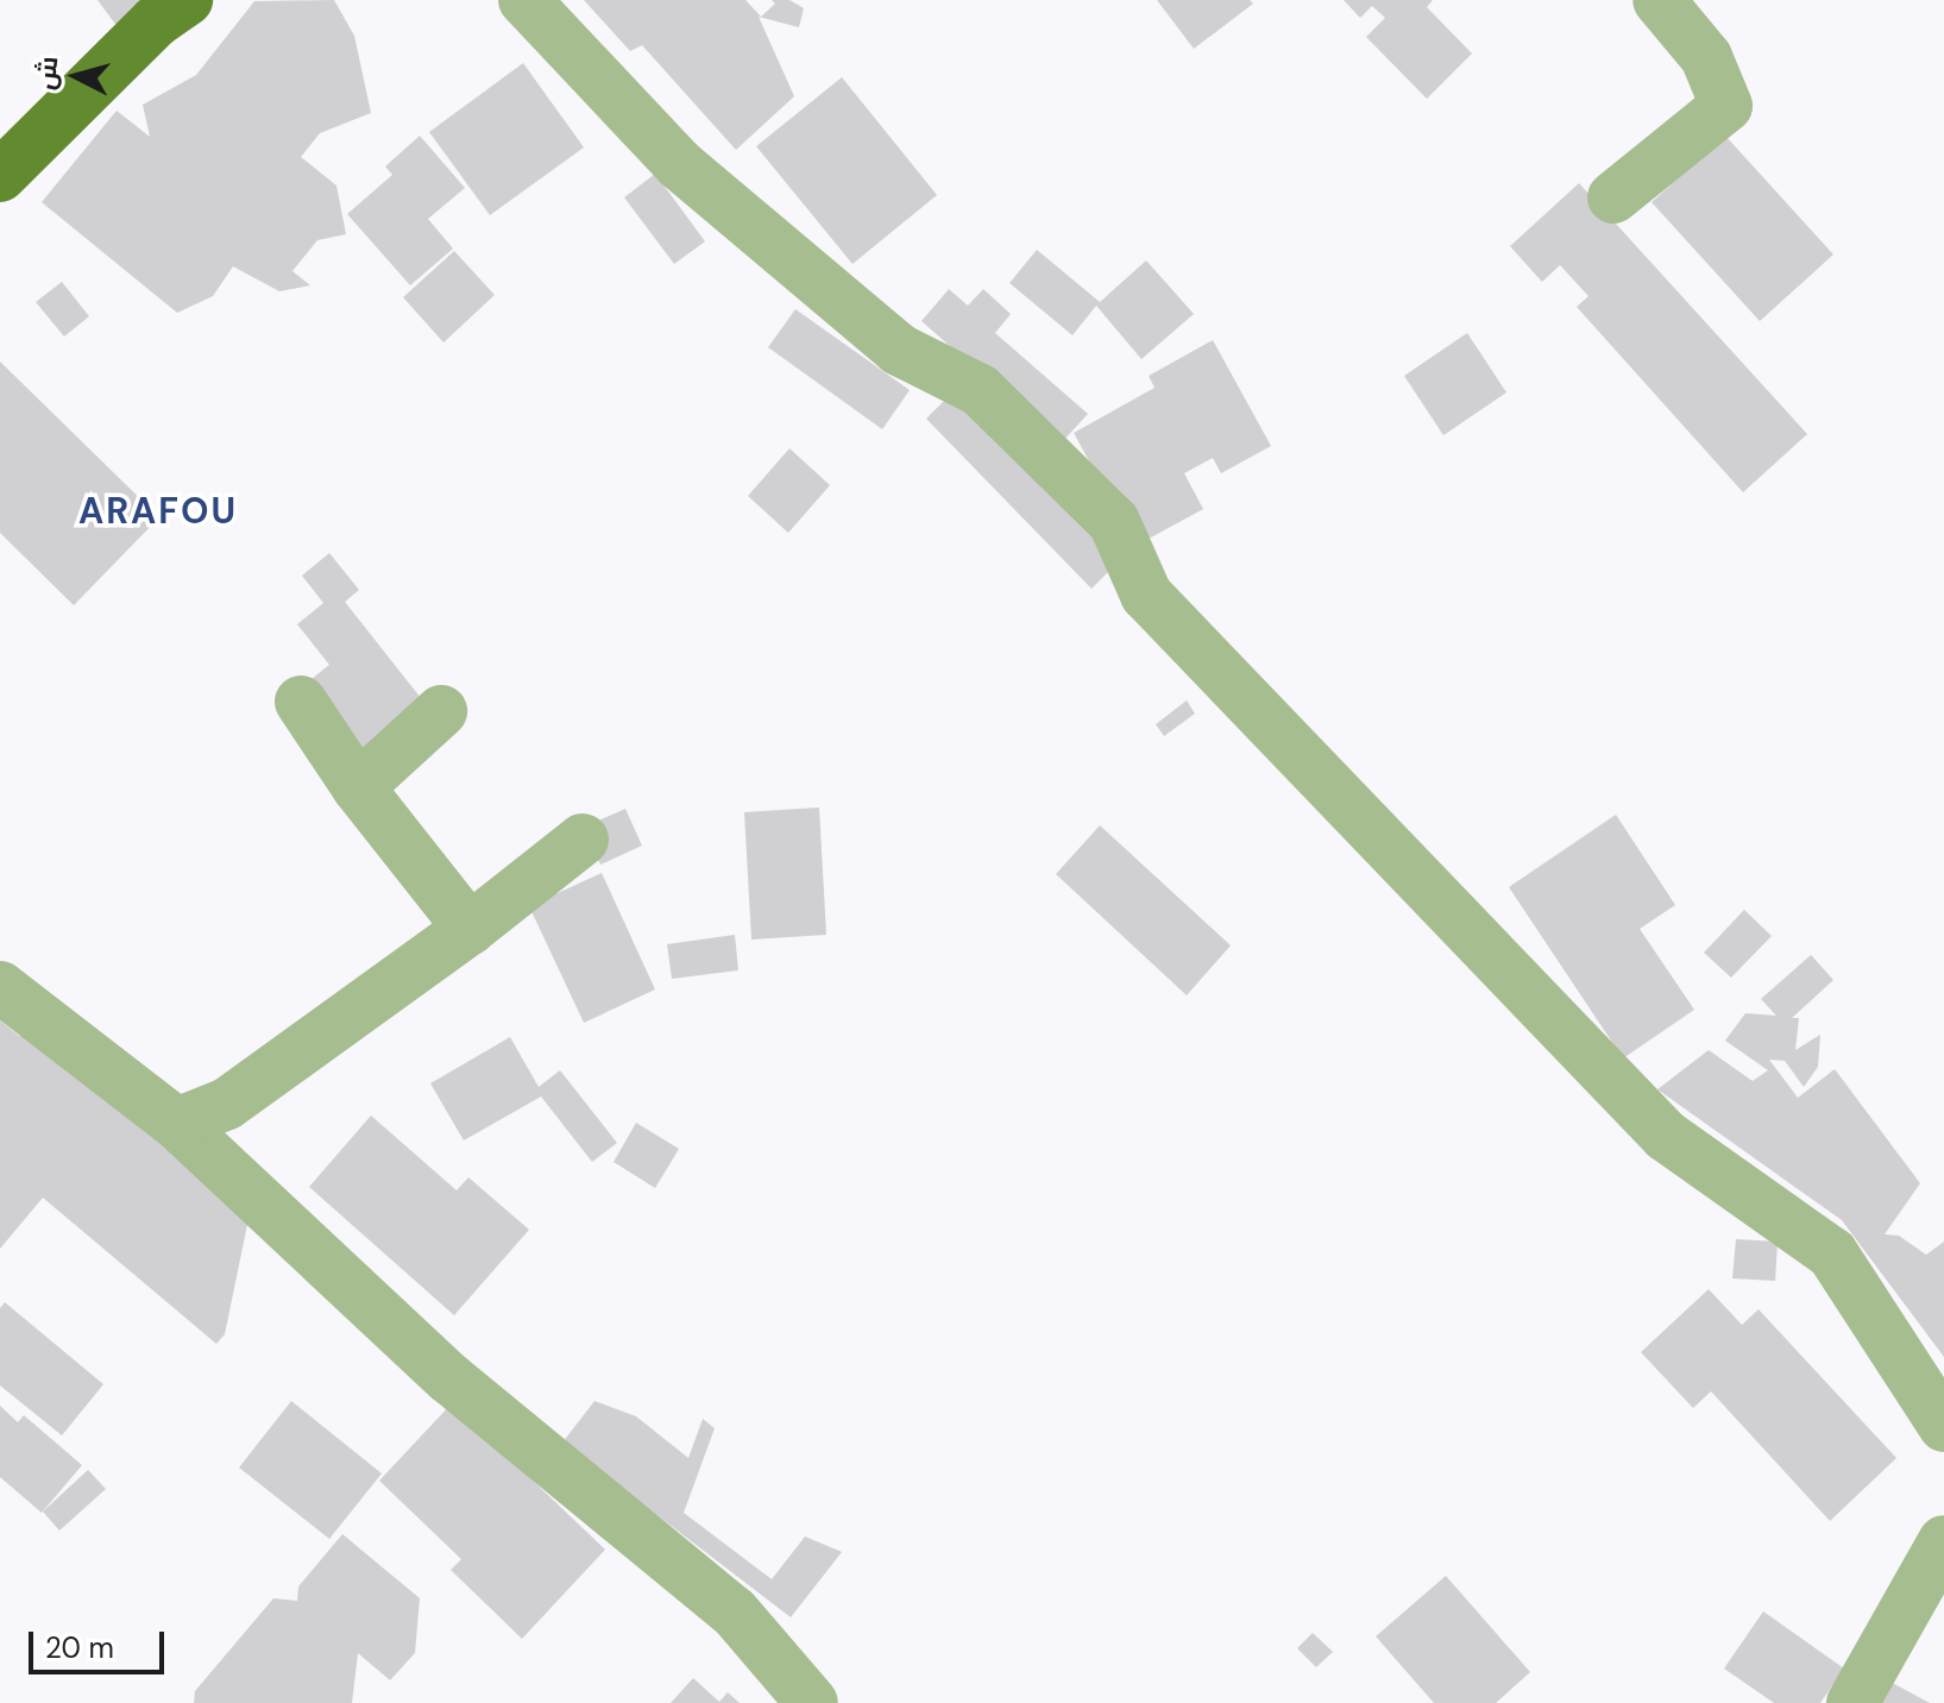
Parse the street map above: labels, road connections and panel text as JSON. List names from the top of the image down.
{
  "districts": ["ARAFOU"],
  "scale_bar": "20 m",
  "north": "left"
}
